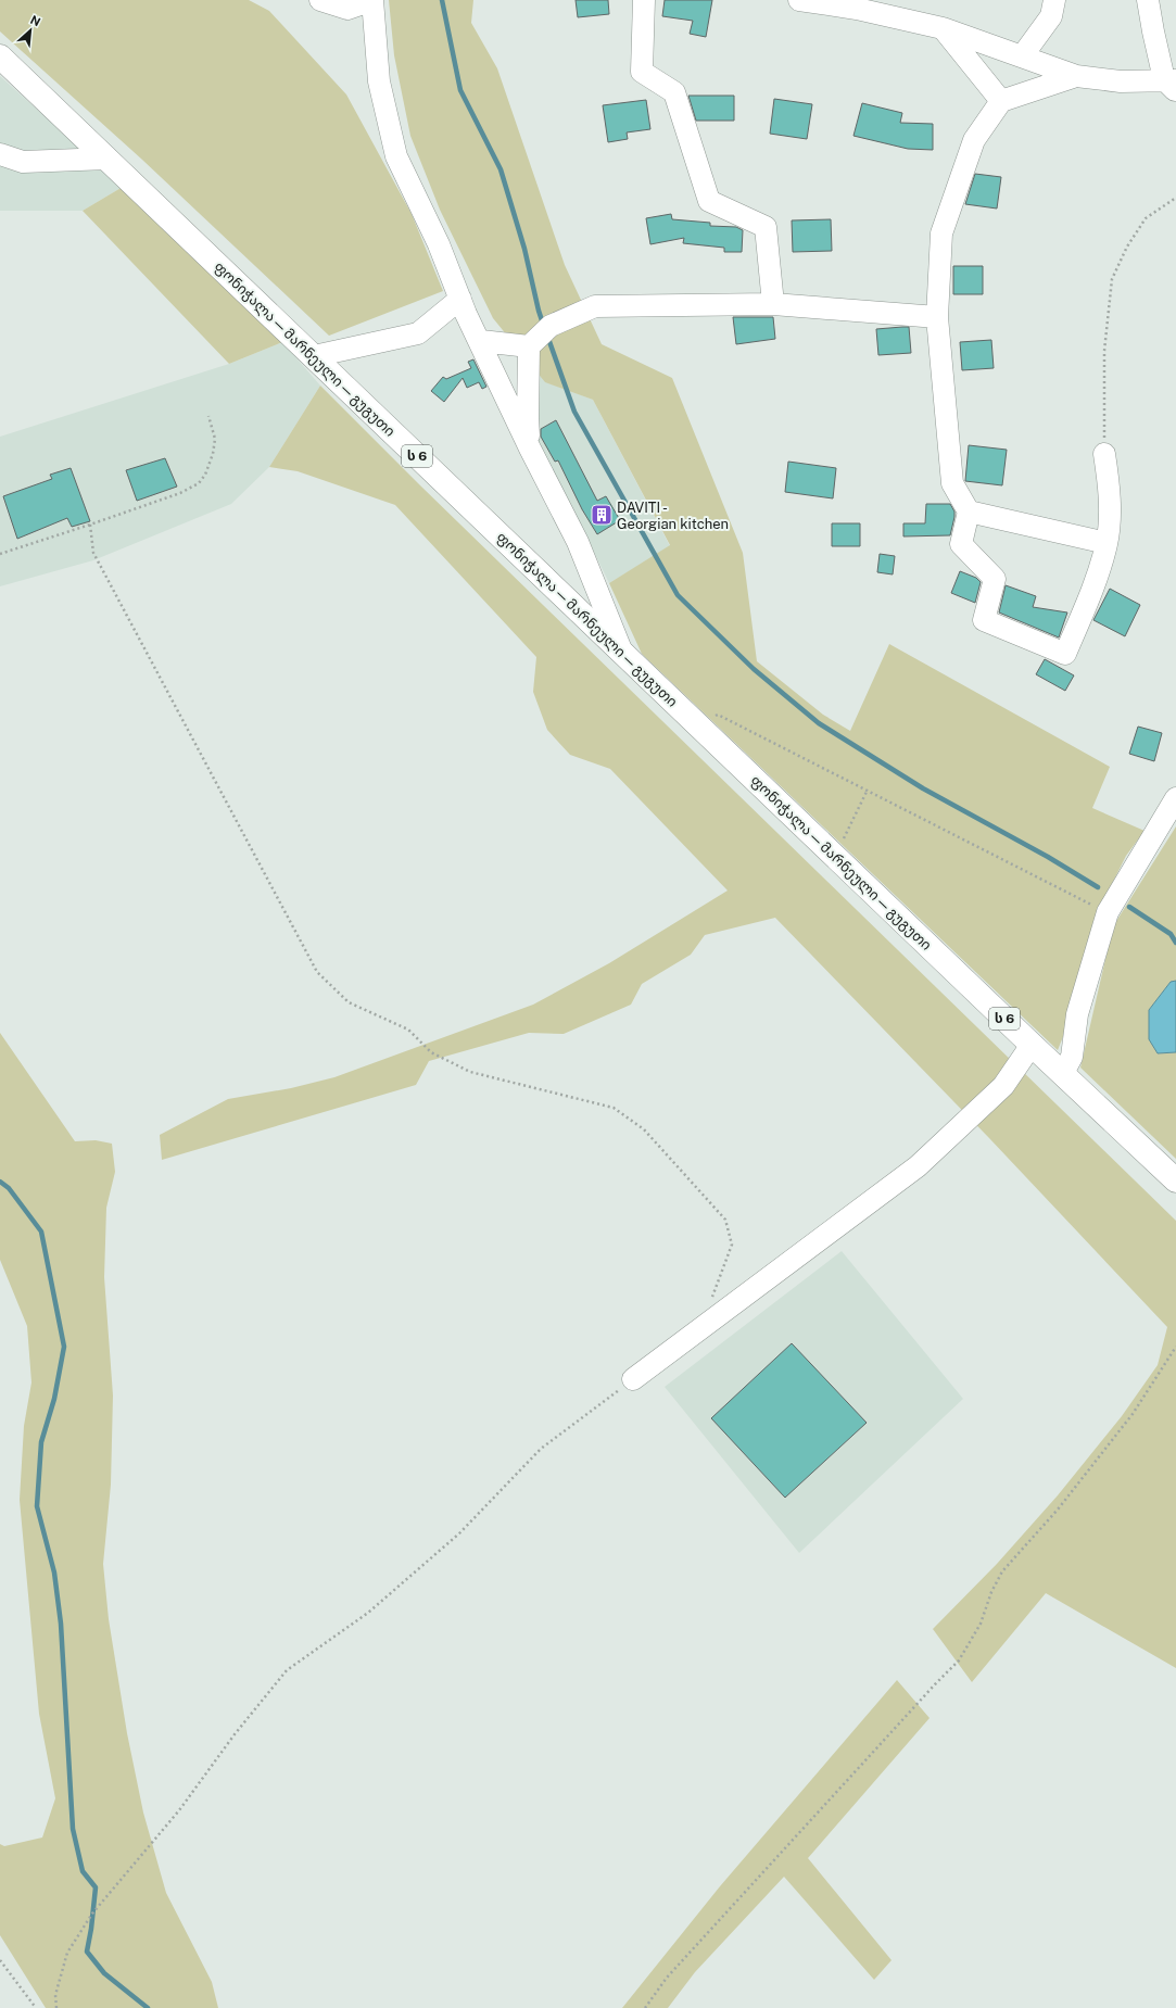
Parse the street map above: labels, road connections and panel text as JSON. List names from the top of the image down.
{
  "streets": {
    "highway": ["ფონიჭალა — მარნეული — გუგუთი", "ს 6"]
  },
  "places": {
    "building": ["DAVITI - Georgian kitchen"]
  },
  "north": "top right"
}
